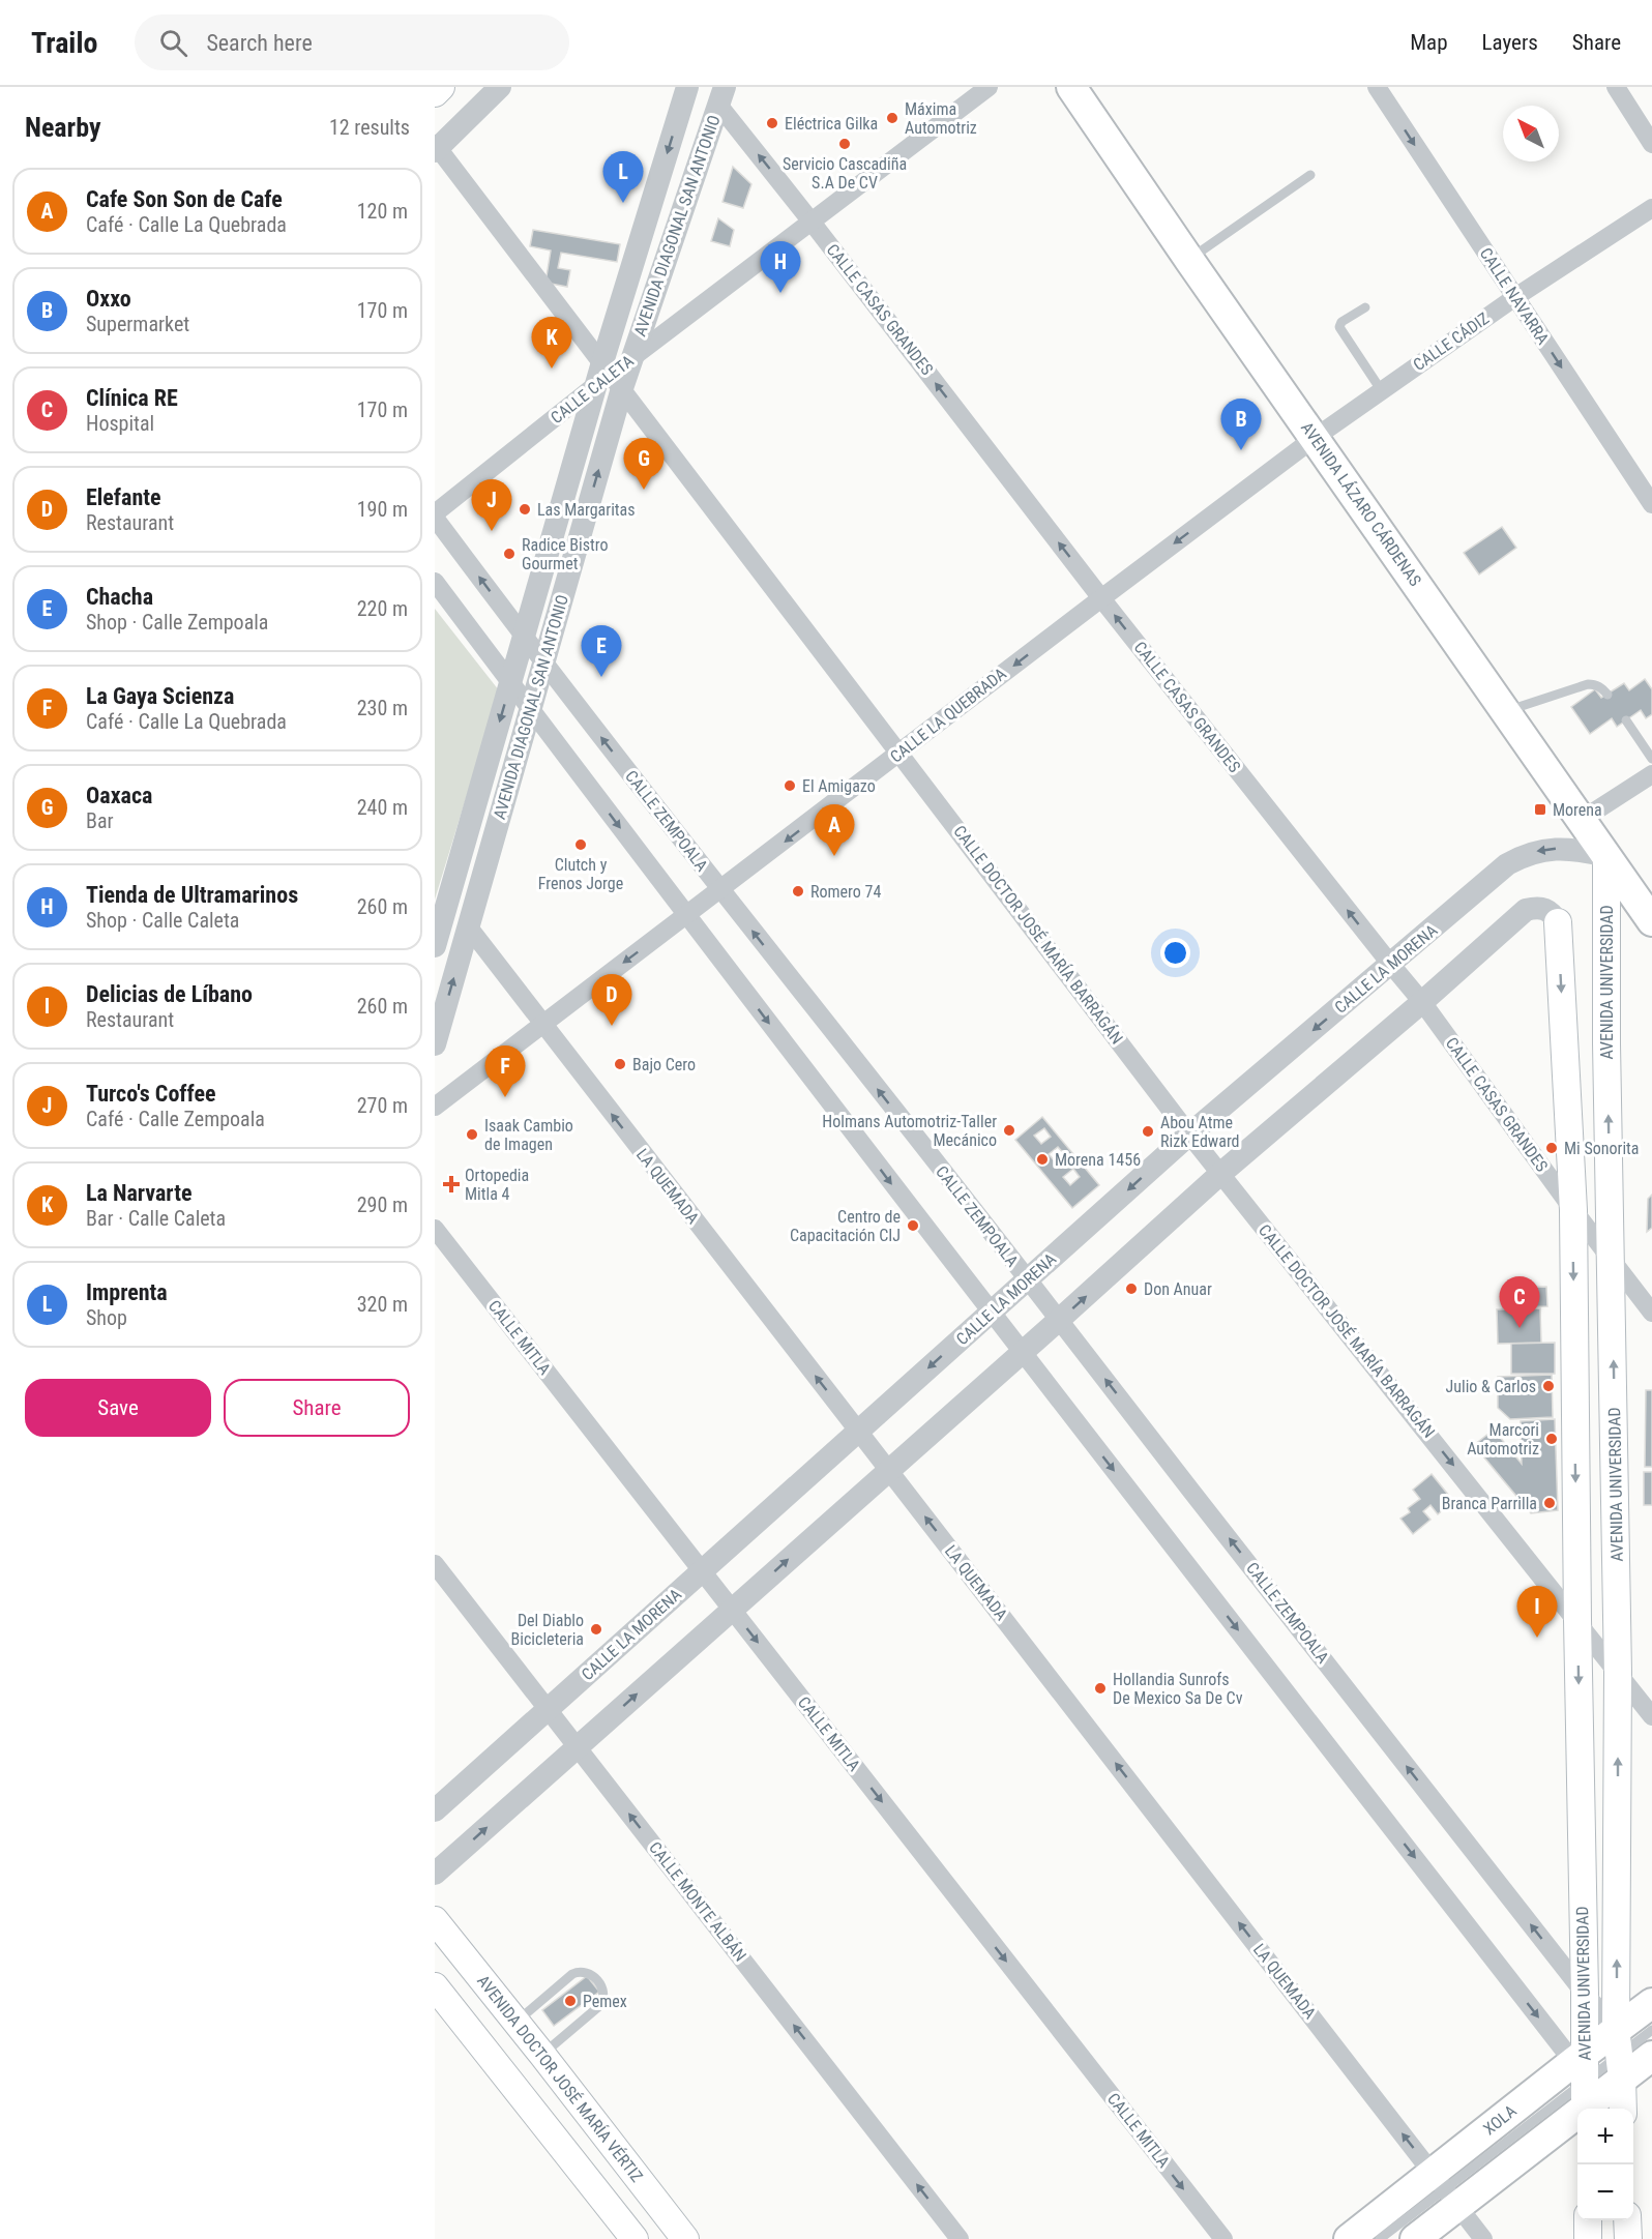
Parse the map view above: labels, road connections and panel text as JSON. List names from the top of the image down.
{
  "streets": {
    "main road": [
      "AVENIDA LÁZARO CÁRDENAS",
      "AVENIDA UNIVERSIDAD",
      "AVENIDA DOCTOR JOSÉ MARÍA VÉRTIZ",
      "XOLA"
    ],
    "street": [
      "AVENIDA DIAGONAL SAN ANTONIO",
      "CALLE NAVARRA",
      "CALLE CASAS GRANDES",
      "CALLE CÁDIZ",
      "CALLE CALETA",
      "CALLE LA QUEBRADA",
      "CALLE ZEMPOALA",
      "CALLE DOCTOR JOSÉ MARÍA BARRAGÁN",
      "CALLE LA MORENA",
      "LA QUEMADA",
      "CALLE MITLA",
      "CALLE MONTE ALBÁN"
    ]
  },
  "crossings": [
    ["AVENIDA DIAGONAL SAN ANTONIO", "CALLE CASAS GRANDES"],
    ["AVENIDA DIAGONAL SAN ANTONIO", "CALLE CALETA"],
    ["AVENIDA DIAGONAL SAN ANTONIO", "CALLE ZEMPOALA"],
    ["AVENIDA DIAGONAL SAN ANTONIO", "CALLE DOCTOR JOSÉ MARÍA BARRAGÁN"],
    ["AVENIDA DIAGONAL SAN ANTONIO", "LA QUEMADA"],
    ["CALLE NAVARRA", "CALLE CÁDIZ"],
    ["CALLE CASAS GRANDES", "CALLE CALETA"],
    ["CALLE CASAS GRANDES", "CALLE LA QUEBRADA"],
    ["CALLE CASAS GRANDES", "CALLE LA MORENA"],
    ["CALLE CASAS GRANDES", "AVENIDA UNIVERSIDAD"],
    ["CALLE CÁDIZ", "AVENIDA LÁZARO CÁRDENAS"],
    ["CALLE CÁDIZ", "CALLE LA QUEBRADA"],
    ["CALLE CALETA", "CALLE ZEMPOALA"],
    ["CALLE CALETA", "CALLE DOCTOR JOSÉ MARÍA BARRAGÁN"],
    ["AVENIDA LÁZARO CÁRDENAS", "CALLE LA QUEBRADA"],
    ["AVENIDA LÁZARO CÁRDENAS", "CALLE LA MORENA"],
    ["AVENIDA LÁZARO CÁRDENAS", "AVENIDA UNIVERSIDAD"],
    ["CALLE LA QUEBRADA", "CALLE ZEMPOALA"],
    ["CALLE LA QUEBRADA", "CALLE DOCTOR JOSÉ MARÍA BARRAGÁN"],
    ["CALLE LA QUEBRADA", "LA QUEMADA"],
    ["CALLE ZEMPOALA", "CALLE LA MORENA"],
    ["CALLE ZEMPOALA", "AVENIDA UNIVERSIDAD"],
    ["CALLE ZEMPOALA", "XOLA"],
    ["CALLE DOCTOR JOSÉ MARÍA BARRAGÁN", "CALLE LA MORENA"],
    ["CALLE DOCTOR JOSÉ MARÍA BARRAGÁN", "AVENIDA UNIVERSIDAD"],
    ["CALLE LA MORENA", "AVENIDA UNIVERSIDAD"],
    ["CALLE LA MORENA", "LA QUEMADA"],
    ["CALLE LA MORENA", "CALLE MITLA"],
    ["CALLE LA MORENA", "CALLE MONTE ALBÁN"],
    ["AVENIDA UNIVERSIDAD", "XOLA"],
    ["LA QUEMADA", "XOLA"]
  ],
  "one_way": [
    "CALLE NAVARRA",
    "CALLE CASAS GRANDES",
    "CALLE LA QUEBRADA",
    "LA QUEMADA",
    "CALLE MITLA",
    "CALLE MONTE ALBÁN"
  ],
  "places": {
    "other": [
      "Máxima Automotriz",
      "Eléctrica Gilka",
      "Servicio Cascadiña S.A De CV",
      "Las Margaritas",
      "Radice Bistro Gourmet",
      "El Amigazo",
      "Clutch y Frenos Jorge",
      "Romero 74",
      "Bajo Cero",
      "Holmans Automotriz-Taller Mecánico",
      "Abou Atme Rizk Edward",
      "Isaak Cambio de Imagen",
      "Mi Sonorita",
      "Morena 1456",
      "Centro de Capacitación CIJ",
      "Don Anuar",
      "Julio & Carlos",
      "Marcori Automotriz",
      "Branca Parrilla",
      "Del Diablo Bicicleteria",
      "Hollandia Sunrofs De Mexico Sa De Cv",
      "Pemex"
    ],
    "transit": ["Morena"],
    "health": ["Ortopedia Mitla 4"]
  },
  "north": "top left",
  "page": {
    "header": "Trailo",
    "search": "Search here",
    "nav": ["Map", "Layers", "Share"],
    "heading": ["Nearby", "12 results"],
    "pins": [
      "L",
      "H",
      "K",
      "B",
      "G",
      "J",
      "E",
      "A",
      "D",
      "F",
      "C",
      "I"
    ],
    "list": [
      {
        "mark": "A",
        "name": "Cafe Son Son de Cafe",
        "note": "Café · Calle La Quebrada",
        "value": "120 m"
      },
      {
        "mark": "B",
        "name": "Oxxo",
        "note": "Supermarket",
        "value": "170 m"
      },
      {
        "mark": "C",
        "name": "Clínica RE",
        "note": "Hospital",
        "value": "170 m"
      },
      {
        "mark": "D",
        "name": "Elefante",
        "note": "Restaurant",
        "value": "190 m"
      },
      {
        "mark": "E",
        "name": "Chacha",
        "note": "Shop · Calle Zempoala",
        "value": "220 m"
      },
      {
        "mark": "F",
        "name": "La Gaya Scienza",
        "note": "Café · Calle La Quebrada",
        "value": "230 m"
      },
      {
        "mark": "G",
        "name": "Oaxaca",
        "note": "Bar",
        "value": "240 m"
      },
      {
        "mark": "H",
        "name": "Tienda de Ultramarinos",
        "note": "Shop · Calle Caleta",
        "value": "260 m"
      },
      {
        "mark": "I",
        "name": "Delicias de Líbano",
        "note": "Restaurant",
        "value": "260 m"
      },
      {
        "mark": "J",
        "name": "Turco's Coffee",
        "note": "Café · Calle Zempoala",
        "value": "270 m"
      },
      {
        "mark": "K",
        "name": "La Narvarte",
        "note": "Bar · Calle Caleta",
        "value": "290 m"
      },
      {
        "mark": "L",
        "name": "Imprenta",
        "note": "Shop",
        "value": "320 m"
      }
    ],
    "buttons": ["Save", "Share"],
    "map_buttons": ["+", "−"]
  }
}
